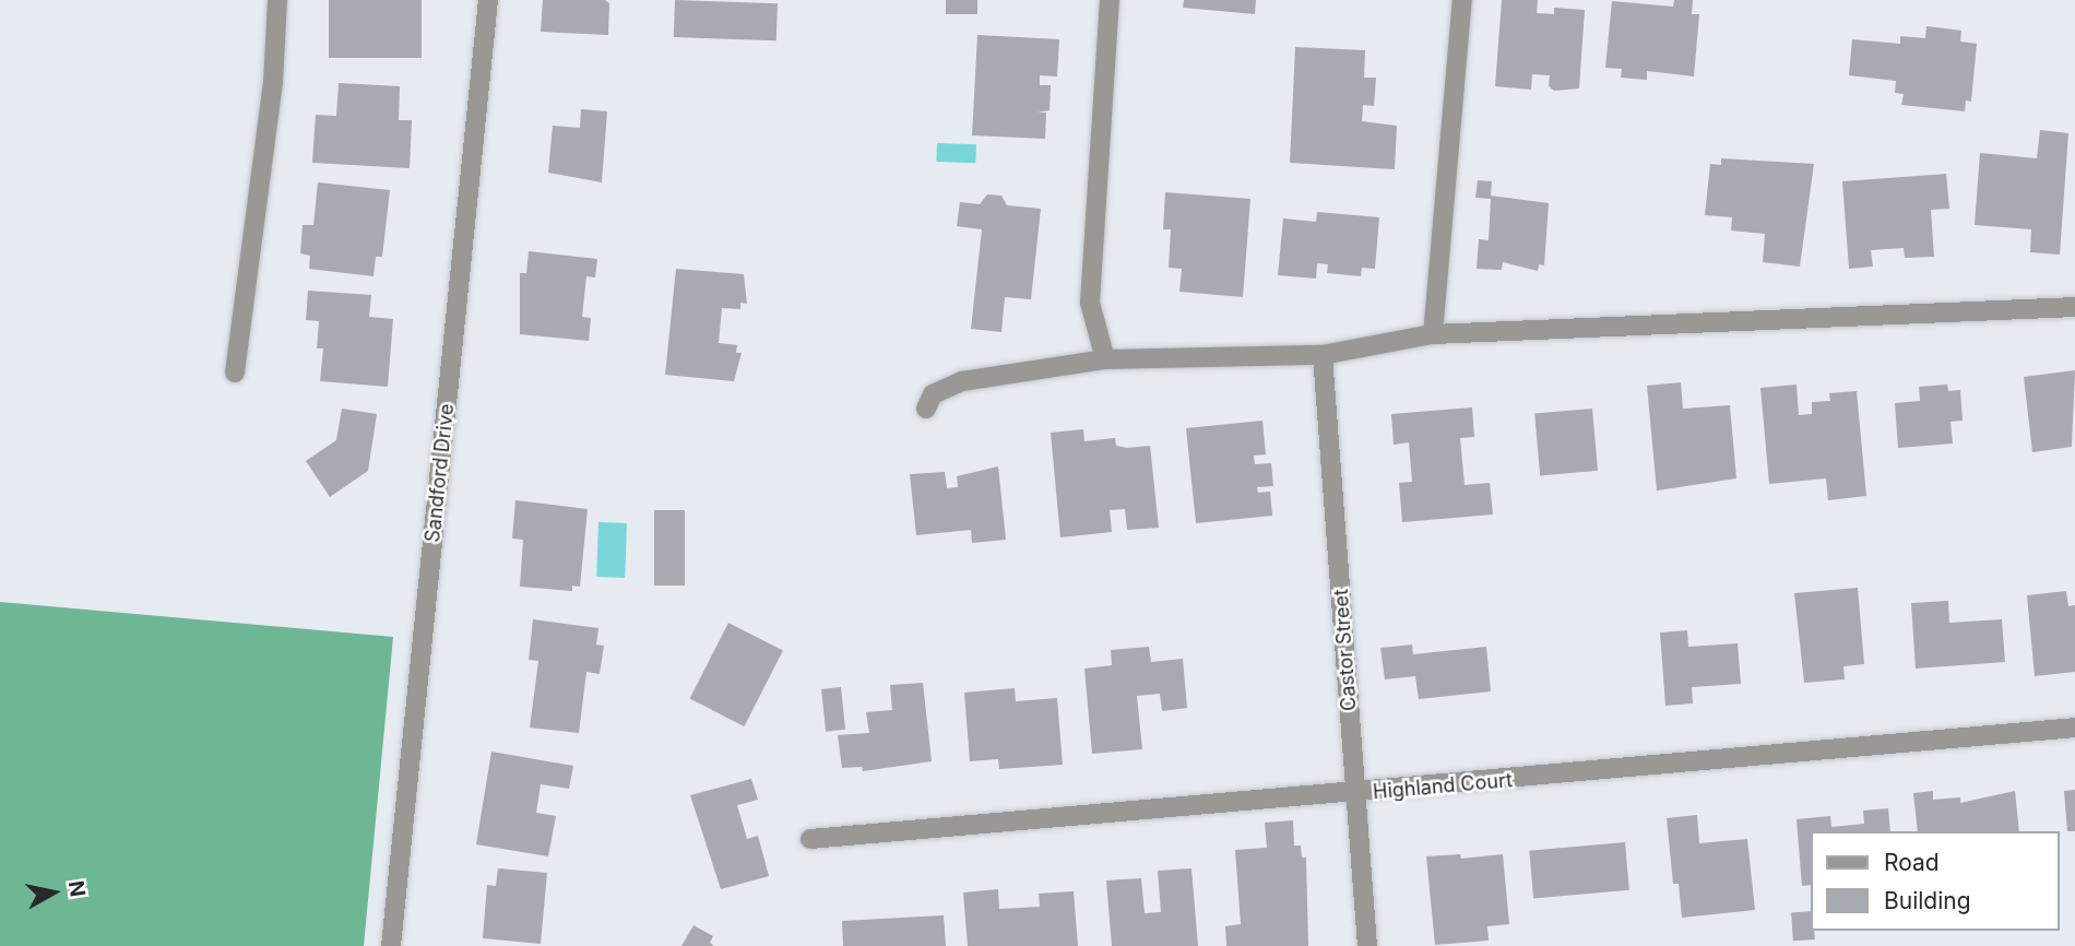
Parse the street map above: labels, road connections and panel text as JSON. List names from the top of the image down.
{
  "streets": {
    "street": ["Sandford Drive", "Castor Street", "Highland Court"]
  },
  "crossings": [
    ["Castor Street", "Highland Court"]
  ],
  "legend": ["Road", "Building"],
  "north": "right"
}
